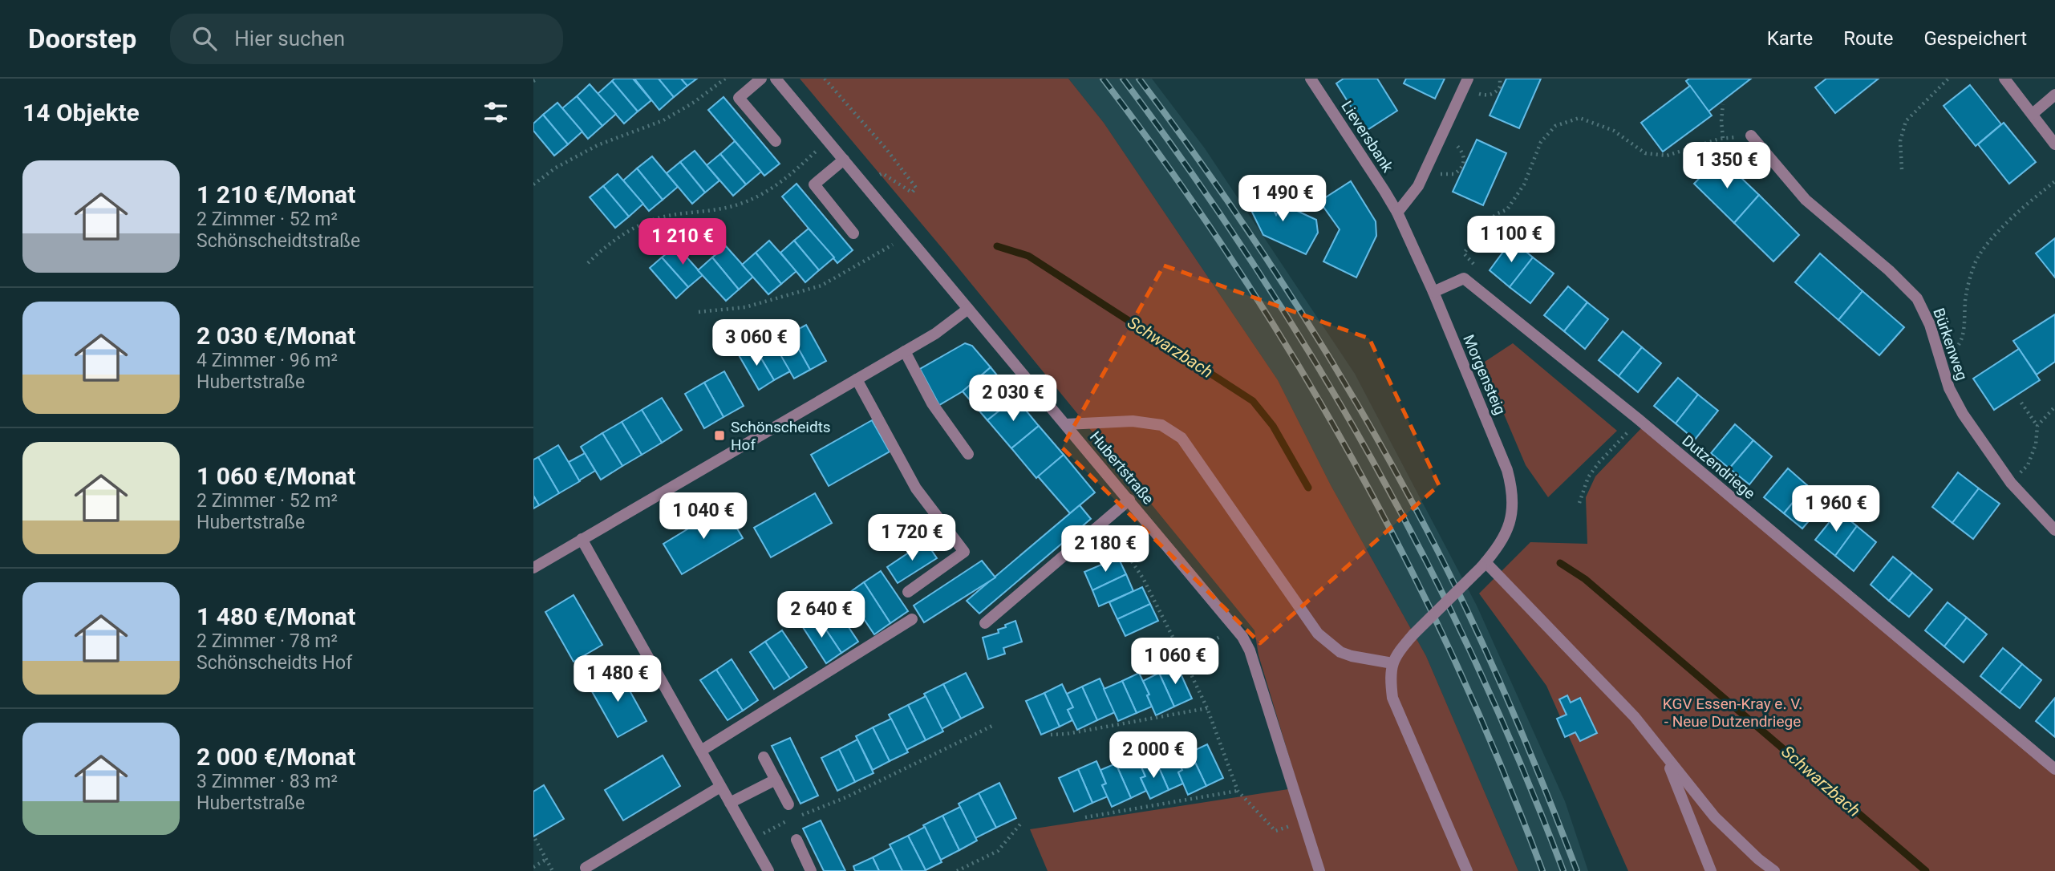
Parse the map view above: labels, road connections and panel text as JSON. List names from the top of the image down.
{
  "streets": {
    "street": [
      "Lieversbank",
      "Bürkenweg",
      "Morgensteig",
      "Dutzendriege",
      "Hubertstraße"
    ]
  },
  "crossings": [
    ["Lieversbank", "Morgensteig"]
  ],
  "water": ["Schwarzbach"],
  "parks": ["KGV Essen-Kray e. V. - Neue Dutzendriege"],
  "places": {
    "transit": ["Schönscheidts Hof"]
  },
  "page": {
    "header": "Doorstep",
    "search": "Hier suchen",
    "nav": ["Karte", "Route", "Gespeichert"],
    "heading": "14 Objekte",
    "price": [
      "1 350 €",
      "1 490 €",
      "1 100 €",
      "1 210 €",
      "3 060 €",
      "2 030 €",
      "1 960 €",
      "1 040 €",
      "1 720 €",
      "2 180 €",
      "2 640 €",
      "1 060 €",
      "1 480 €",
      "2 000 €"
    ],
    "list": [
      {
        "name": "1 210 €/Monat",
        "note": "2 Zimmer · 52 m² · Schönscheidtstraße"
      },
      {
        "name": "2 030 €/Monat",
        "note": "4 Zimmer · 96 m² · Hubertstraße"
      },
      {
        "name": "1 060 €/Monat",
        "note": "2 Zimmer · 52 m² · Hubertstraße"
      },
      {
        "name": "1 480 €/Monat",
        "note": "2 Zimmer · 78 m² · Schönscheidts Hof"
      },
      {
        "name": "2 000 €/Monat",
        "note": "3 Zimmer · 83 m² · Hubertstraße"
      }
    ]
  }
}
